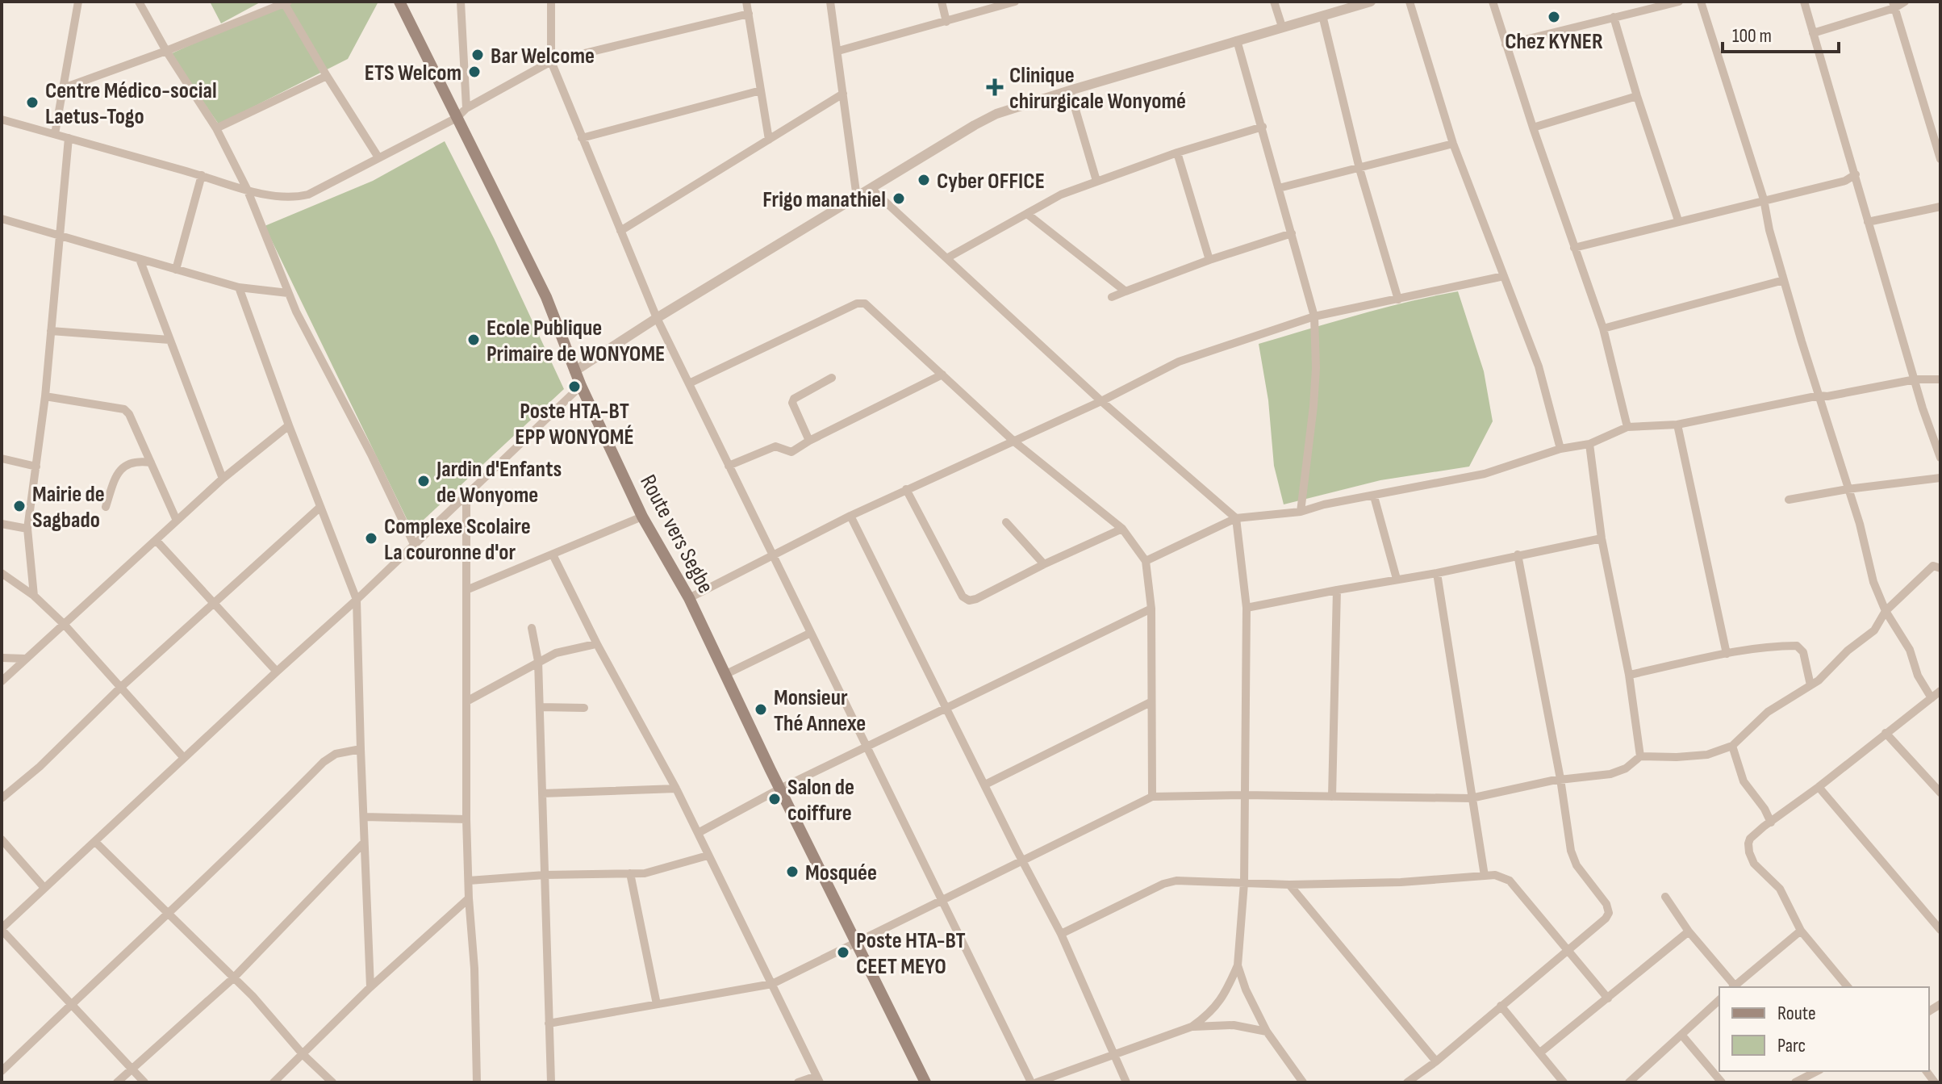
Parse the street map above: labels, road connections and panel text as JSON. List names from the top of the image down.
{
  "streets": {
    "main road": ["Route vers Segbe"]
  },
  "places": {
    "other": [
      "Chez KYNER",
      "Bar Welcome",
      "ETS Welcom",
      "Centre Médico-social Laetus-Togo",
      "Cyber OFFICE",
      "Frigo manathiel",
      "Ecole Publique Primaire de WONYOME",
      "Poste HTA-BT EPP WONYOMÉ",
      "Jardin d'Enfants de Wonyome",
      "Mairie de Sagbado",
      "Complexe Scolaire La couronne d'or",
      "Monsieur Thé Annexe",
      "Salon de coiffure",
      "Mosquée",
      "Poste HTA-BT CEET MEYO"
    ],
    "health": ["Clinique chirurgicale Wonyomé"]
  },
  "legend": ["Route", "Parc"],
  "scale_bar": "100 m"
}
